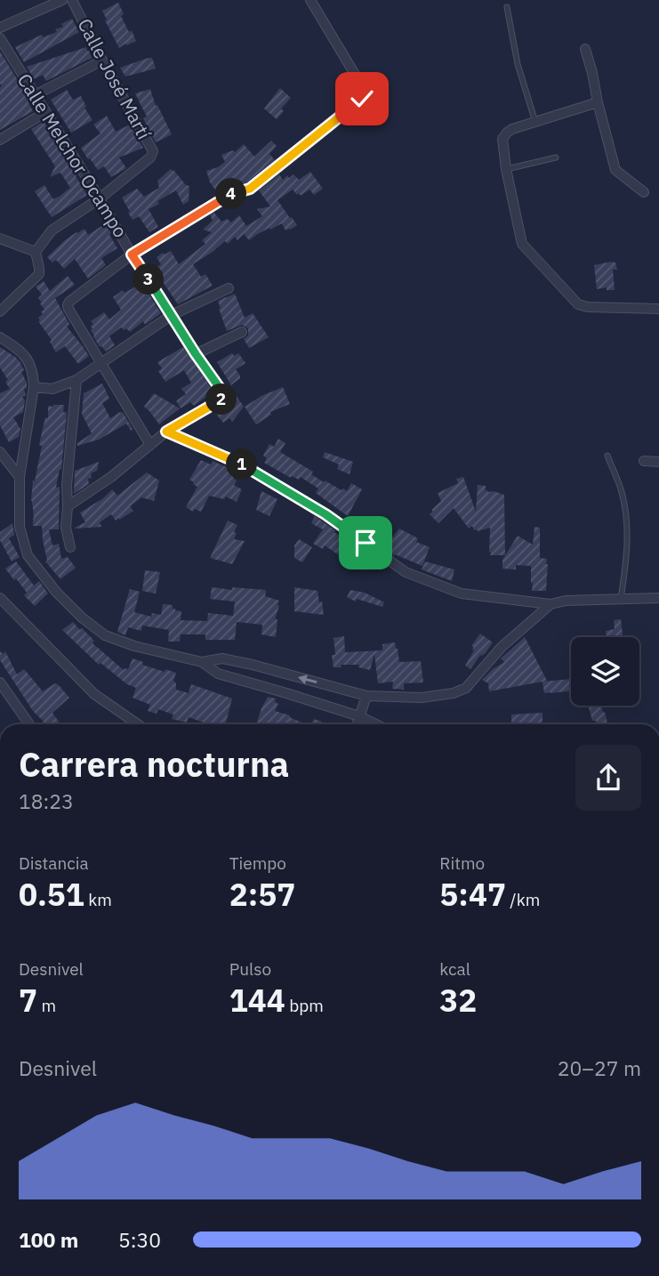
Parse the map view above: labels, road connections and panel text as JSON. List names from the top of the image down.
{
  "streets": {
    "street": ["Calle José Martí", "Calle Melchor Ocampo"]
  },
  "crossings": [
    ["Calle José Martí", "Calle Melchor Ocampo"]
  ],
  "page": {
    "pins": [
      "4",
      "3",
      "2",
      "1"
    ],
    "heading": ["Carrera nocturna", "18:23"],
    "stats": [
      ["Distancia", "0.51 km"],
      ["Tiempo", "2:57"],
      ["Ritmo", "5:47 /km"],
      ["Desnivel", "7 m"],
      ["Pulso", "144 bpm"],
      ["kcal", "32"]
    ],
    "chart": ["Desnivel", "20–27 m"],
    "list": [
      {
        "name": "100 m",
        "note": "5:30"
      }
    ]
  }
}
